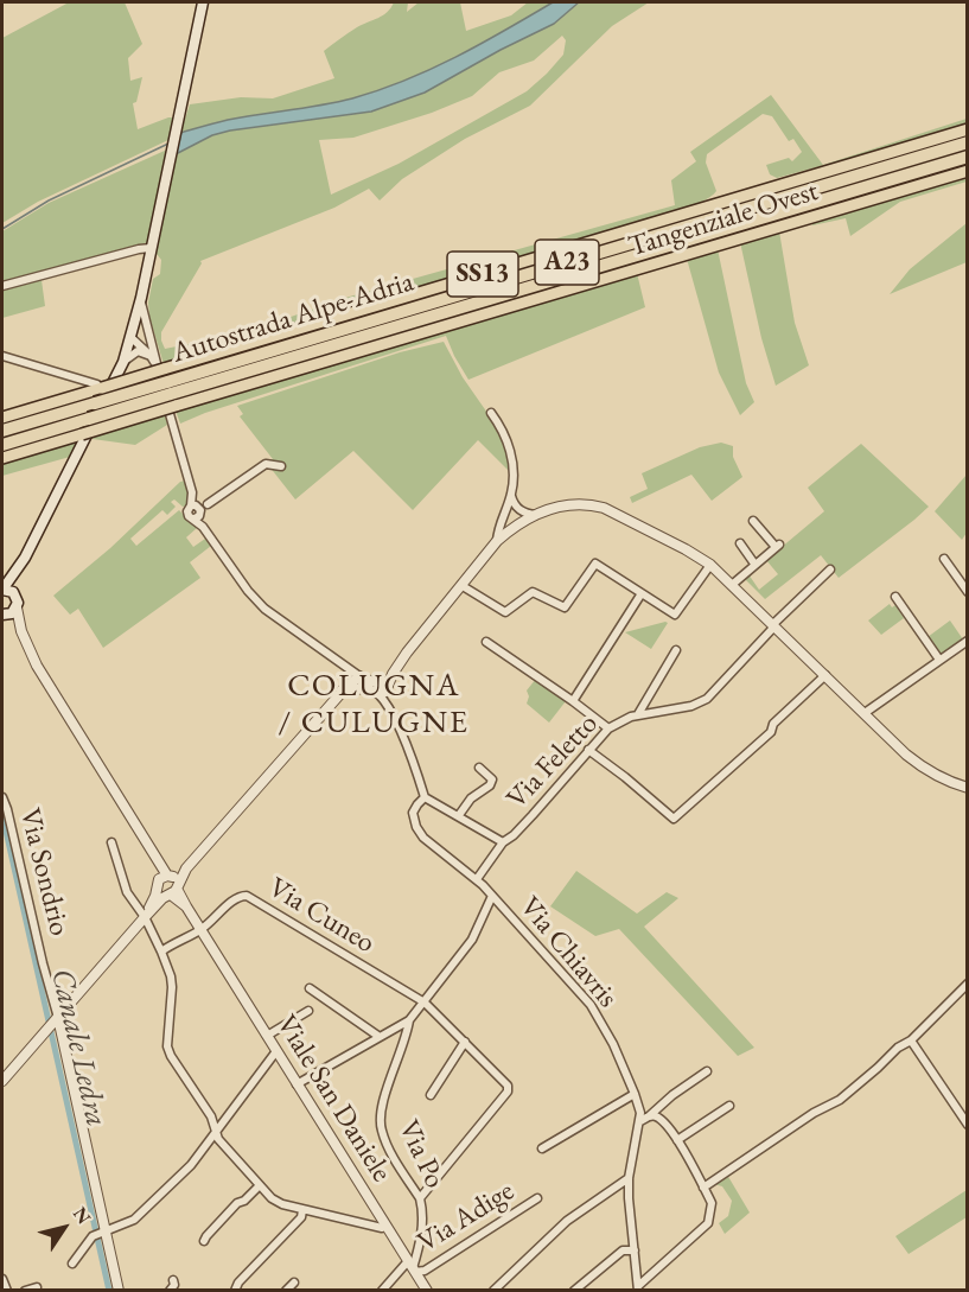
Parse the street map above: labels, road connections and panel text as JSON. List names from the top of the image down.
{
  "streets": {
    "highway": [
      "Tangenziale Ovest",
      "A23",
      "SS13",
      "Autostrada Alpe-Adria"
    ],
    "main road": ["Viale San Daniele"],
    "street": [
      "Via Feletto",
      "Via Sondrio",
      "Via Cuneo",
      "Via Chiavris",
      "Via Po",
      "Via Adige"
    ]
  },
  "crossings": [
    ["Tangenziale Ovest", "Autostrada Alpe-Adria"],
    ["Via Feletto", "Via Chiavris"],
    ["Via Cuneo", "Viale San Daniele"],
    ["Viale San Daniele", "Via Po"],
    ["Viale San Daniele", "Via Adige"],
    ["Via Po", "Via Adige"]
  ],
  "districts": ["COLUGNA / CULUGNE"],
  "water": ["Canale Ledra"],
  "north": "top right"
}
